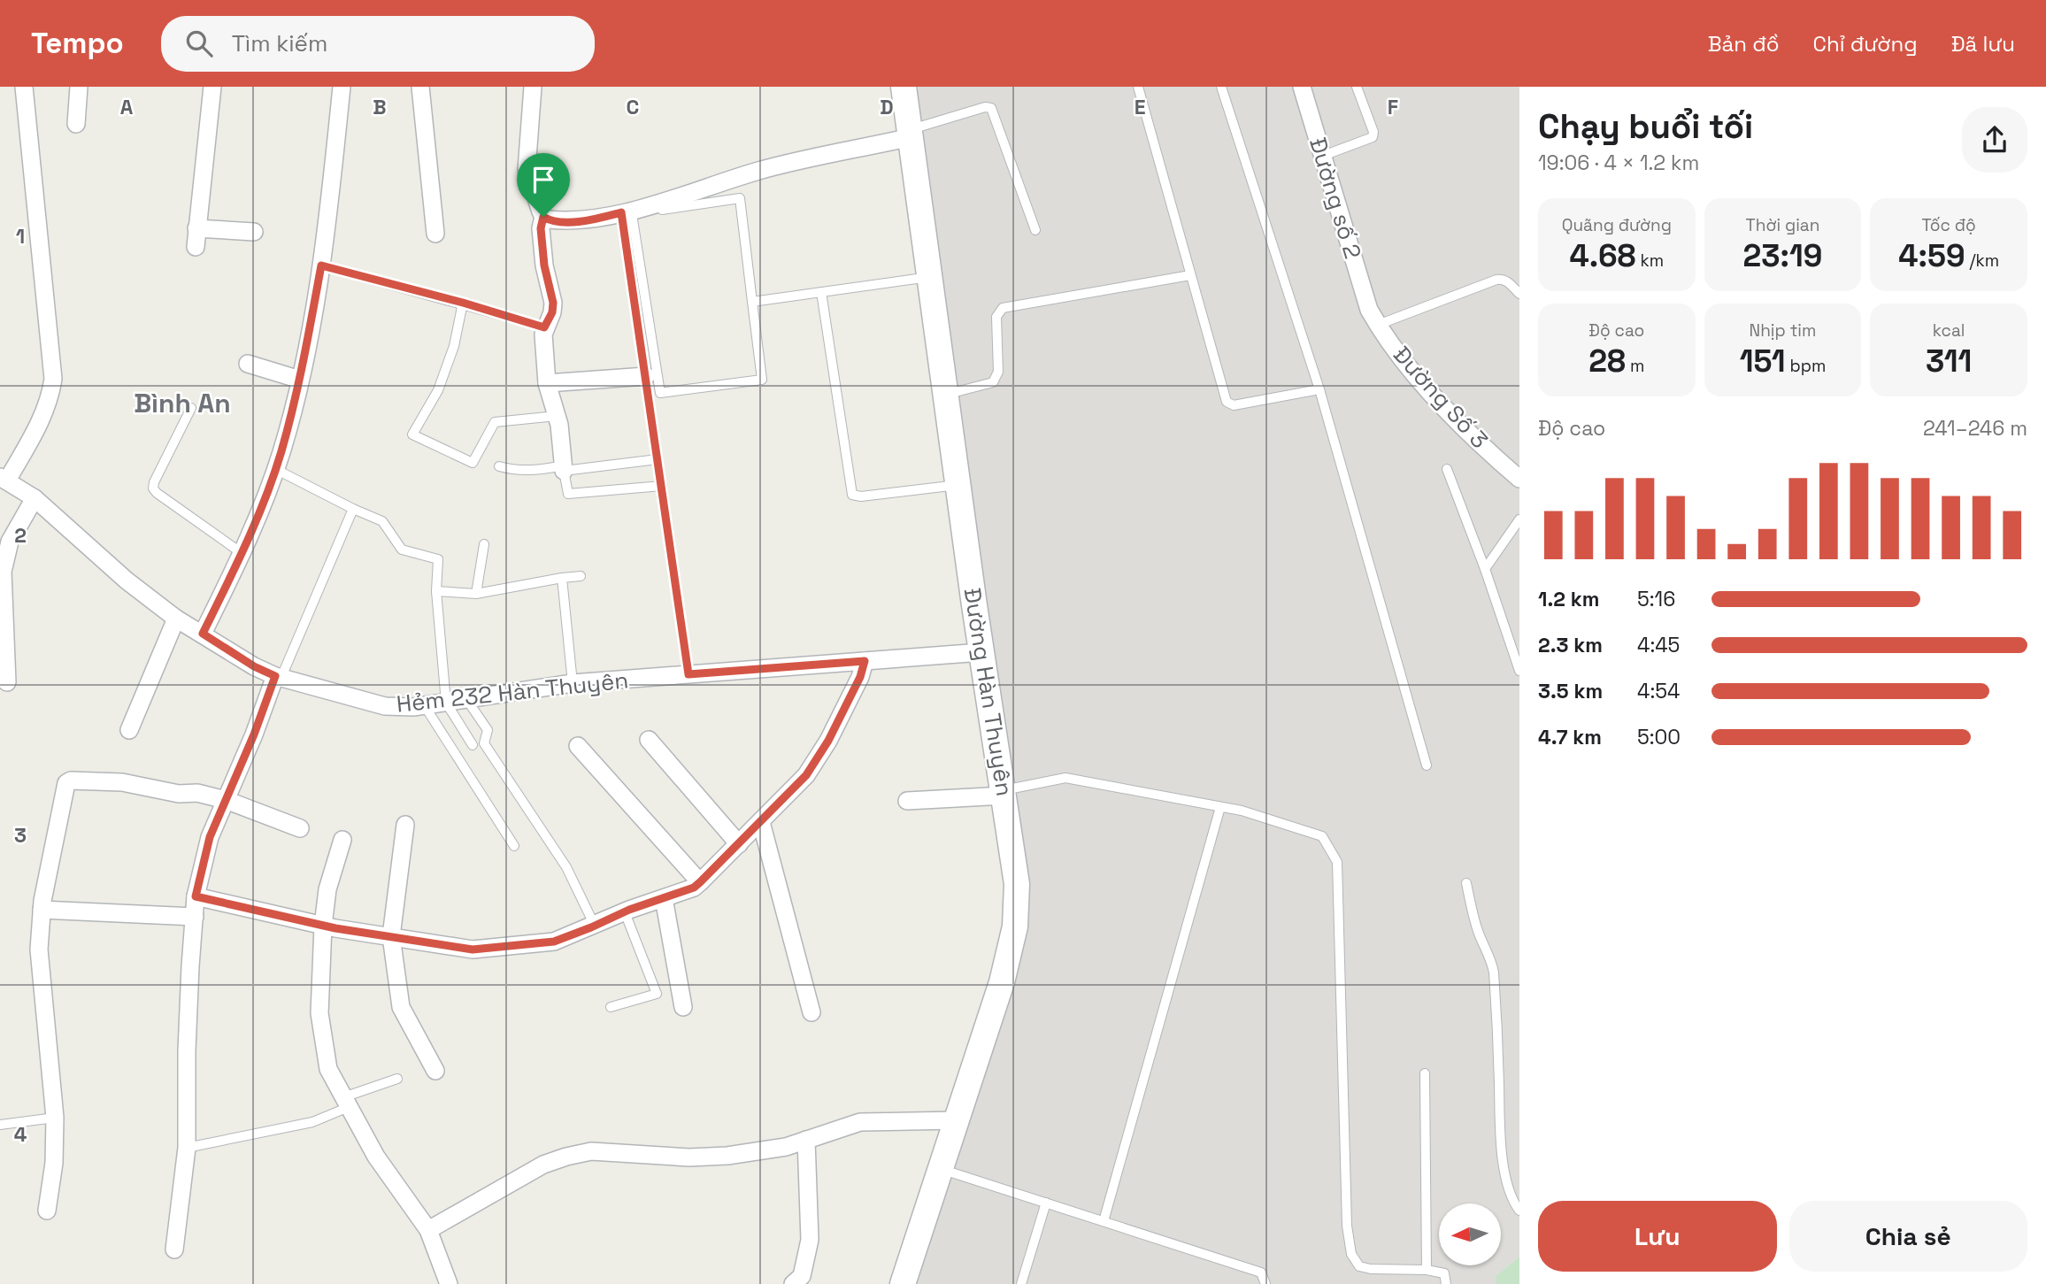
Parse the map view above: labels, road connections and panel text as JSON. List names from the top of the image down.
{
  "streets": {
    "street": [
      "Đường số 2",
      "Đường Số 3",
      "Hẻm 232 Hàn Thuyên",
      "Đường Hàn Thuyên"
    ]
  },
  "crossings": [
    ["Đường số 2", "Đường Số 3"],
    ["Hẻm 232 Hàn Thuyên", "Đường Hàn Thuyên"]
  ],
  "districts": ["Bình An"],
  "north": "left",
  "page": {
    "header": "Tempo",
    "search": "Tìm kiếm",
    "nav": ["Bản đồ", "Chỉ đường", "Đã lưu"],
    "heading": ["Chạy buổi tối", "19:06 · 4 × 1.2 km"],
    "stats": [
      ["Quãng đường", "4.68 km"],
      ["Thời gian", "23:19"],
      ["Tốc độ", "4:59 /km"],
      ["Độ cao", "28 m"],
      ["Nhịp tim", "151 bpm"],
      ["kcal", "311"]
    ],
    "chart": ["Độ cao", "241–246 m"],
    "list": [
      {
        "name": "1.2 km",
        "note": "5:16"
      },
      {
        "name": "2.3 km",
        "note": "4:45"
      },
      {
        "name": "3.5 km",
        "note": "4:54"
      },
      {
        "name": "4.7 km",
        "note": "5:00"
      }
    ],
    "buttons": ["Lưu", "Chia sẻ"]
  },
  "grid": {
    "columns": [
      "A",
      "B",
      "C",
      "D",
      "E",
      "F"
    ],
    "rows": [
      "1",
      "2",
      "3",
      "4"
    ]
  }
}
